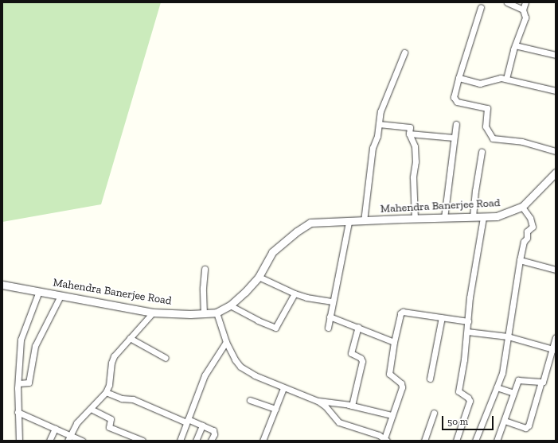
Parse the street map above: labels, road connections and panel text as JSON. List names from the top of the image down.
{
  "streets": {
    "street": ["Mahendra Banerjee Road"]
  },
  "scale_bar": "50 m"
}
